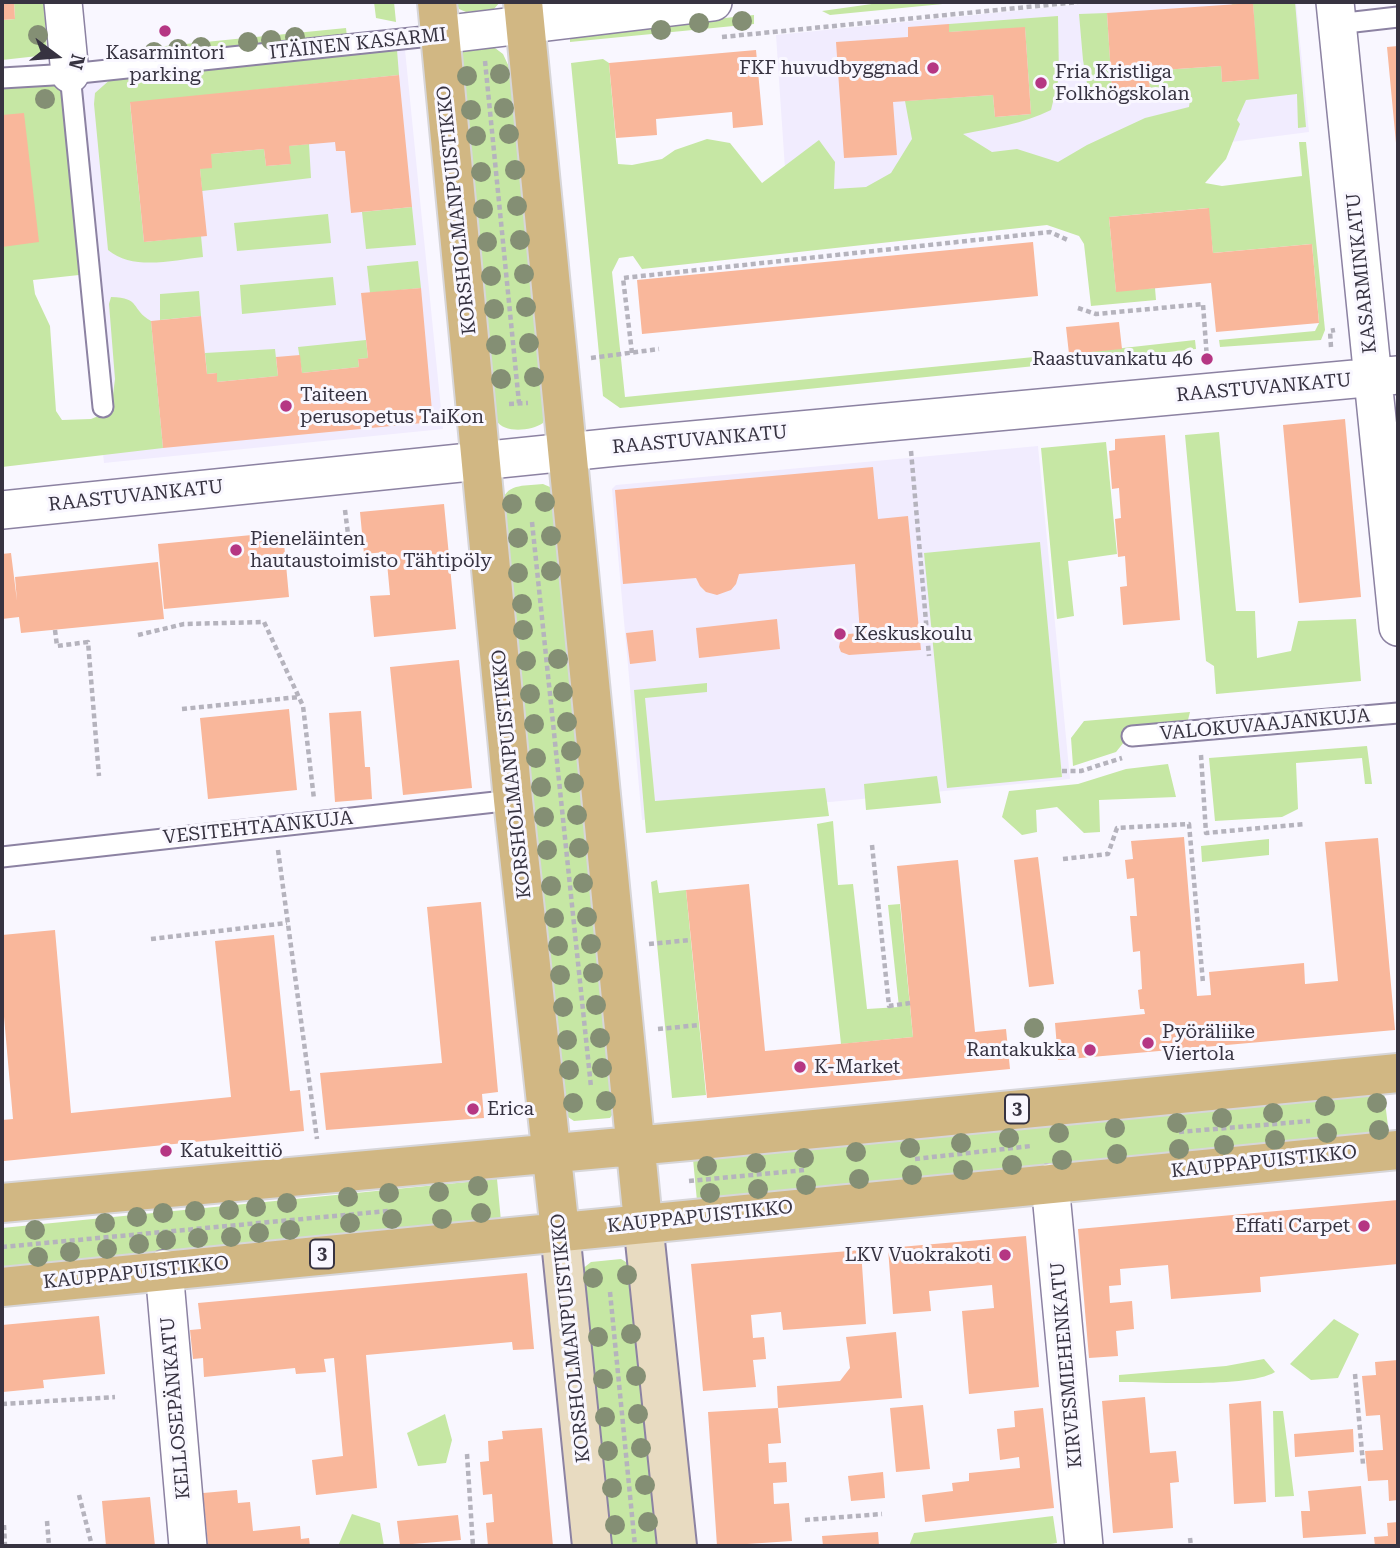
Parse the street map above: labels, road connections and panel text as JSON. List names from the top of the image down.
{
  "streets": {
    "main road": ["KORSHOLMANPUISTIKKO", "3", "KAUPPAPUISTIKKO"],
    "street": [
      "ITÄINEN KASARMI",
      "KASARMINKATU",
      "RAASTUVANKATU",
      "KIRVESMIEHENKATU",
      "KELLOSEPÄNKATU"
    ],
    "lane": ["VALOKUVAAJANKUJA", "VESITEHTAANKUJA"]
  },
  "crossings": [
    ["ITÄINEN KASARMI", "KORSHOLMANPUISTIKKO"],
    ["KORSHOLMANPUISTIKKO", "RAASTUVANKATU"],
    ["KORSHOLMANPUISTIKKO", "VESITEHTAANKUJA"],
    ["KORSHOLMANPUISTIKKO", "3"],
    ["KORSHOLMANPUISTIKKO", "KAUPPAPUISTIKKO"],
    ["KASARMINKATU", "RAASTUVANKATU"],
    ["KAUPPAPUISTIKKO", "KIRVESMIEHENKATU"],
    ["KAUPPAPUISTIKKO", "KELLOSEPÄNKATU"]
  ],
  "places": [
    "Kasarmintori parking",
    "FKF huvudbyggnad",
    "Fria Kristliga Folkhögskolan",
    "Raastuvankatu 46",
    "Taiteen perusopetus TaiKon",
    "Pieneläinten hautaustoimisto Tähtipöly",
    "Keskuskoulu",
    "Pyöräliike Viertola",
    "Rantakukka",
    "K-Market",
    "Erica",
    "Katukeittiö",
    "Effati Carpet",
    "LKV Vuokrakoti"
  ],
  "north": "right"
}
